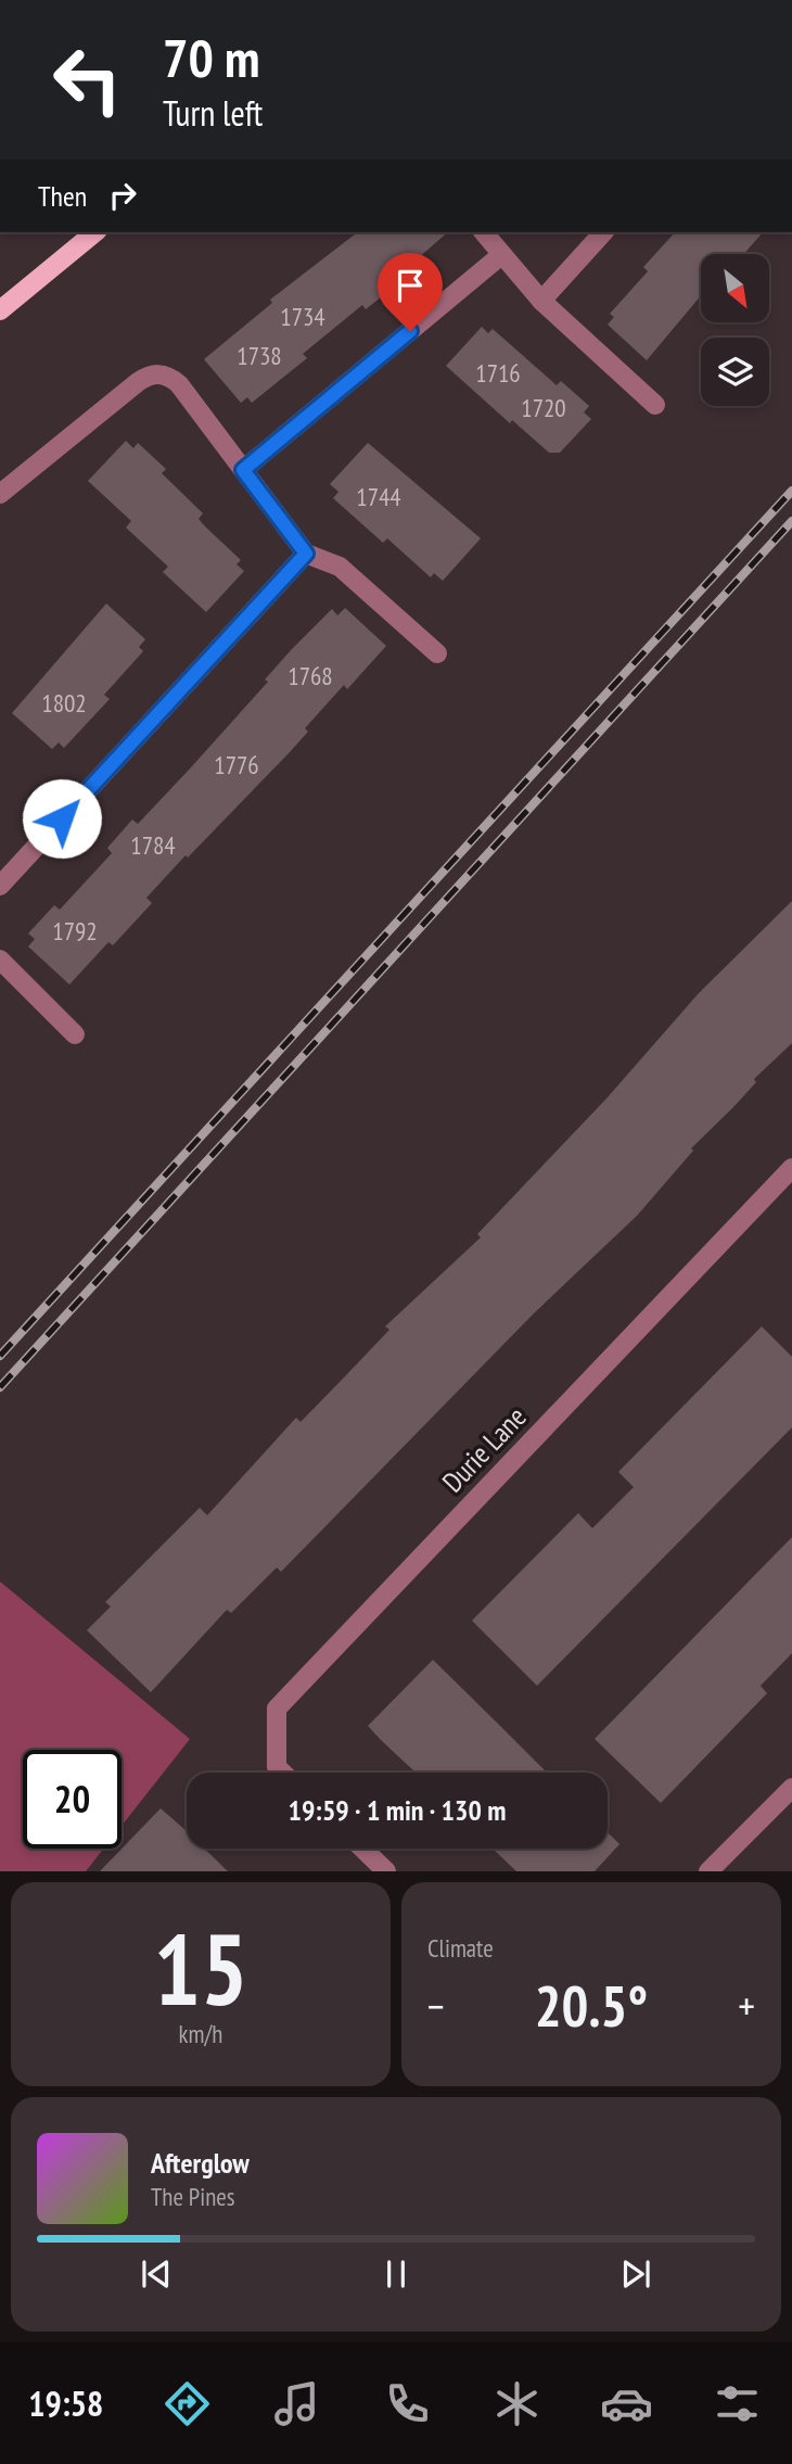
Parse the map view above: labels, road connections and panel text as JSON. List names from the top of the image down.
{
  "streets": {
    "street": ["Durie Lane"]
  },
  "house_numbers": [
    "1734",
    "1738",
    "1716",
    "1720",
    "1744",
    "1768",
    "1802",
    "1776",
    "1784",
    "1792"
  ],
  "north": "bottom right",
  "page": {
    "turn": ["70 m", "Turn left"],
    "then": "Then",
    "limit": "20",
    "trip": "19:59 · 1 min · 130 m",
    "tile": [
      ["15", "km/h"],
      "Climate"
    ],
    "heat": ["−", "20.5°", "+"],
    "song": ["Afterglow", "The Pines"],
    "tabs": "19:58"
  }
}
